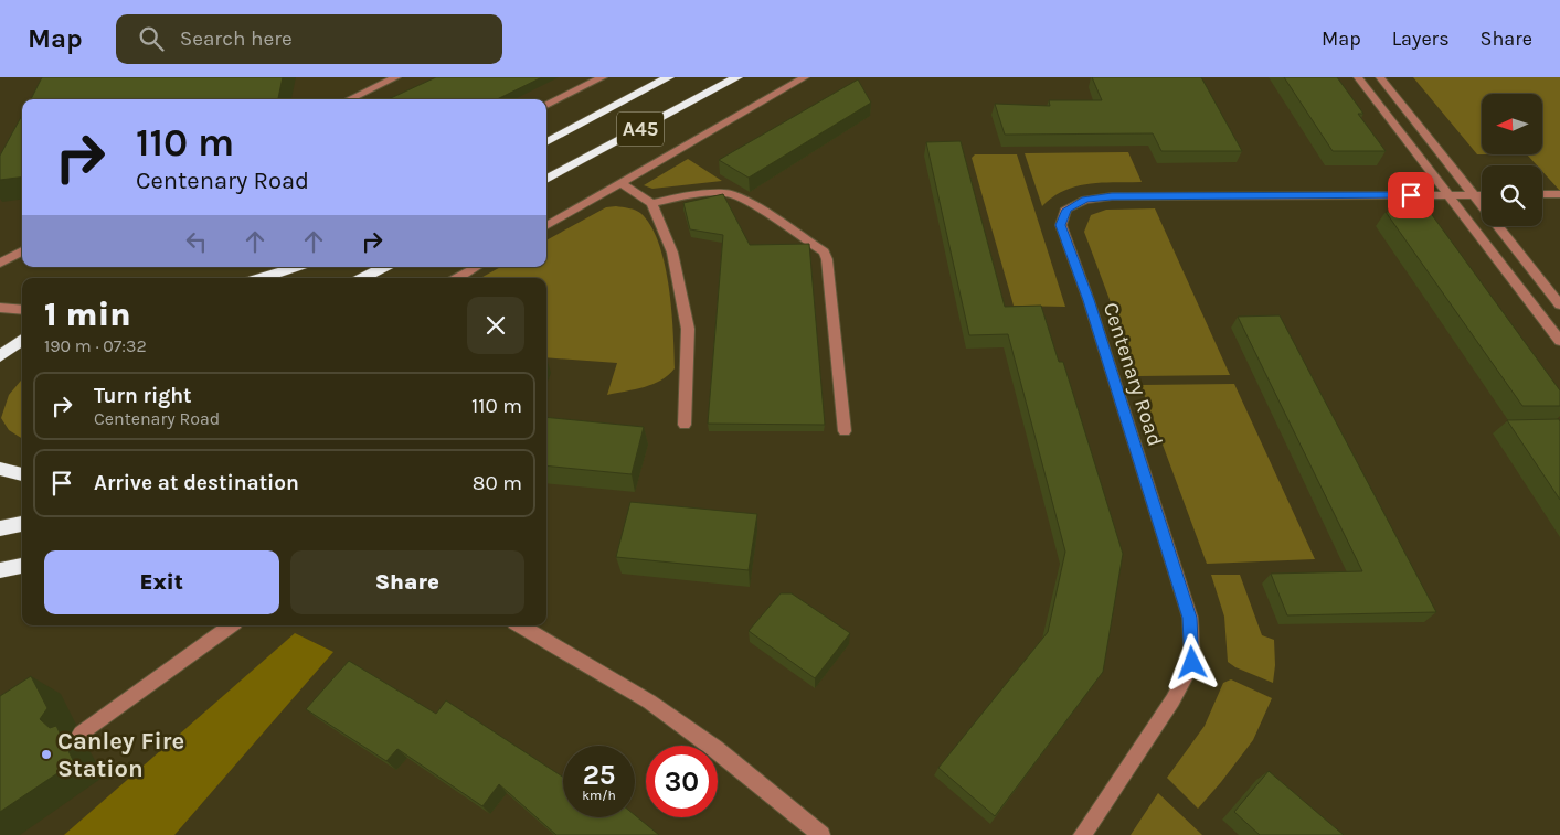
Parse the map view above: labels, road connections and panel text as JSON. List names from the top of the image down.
{
  "streets": {
    "highway": ["A45"],
    "street": ["Centenary Road"]
  },
  "places": ["Canley Fire Station"],
  "north": "left",
  "page": {
    "header": "Map",
    "search": "Search here",
    "nav": ["Map", "Layers", "Share"],
    "turn": ["110 m", "Centenary Road"],
    "heading": ["1 min", "190 m · 07:32"],
    "list": [
      {
        "name": "Turn right",
        "note": "Centenary Road",
        "value": "110 m"
      },
      {
        "name": "Arrive at destination",
        "value": "80 m"
      }
    ],
    "buttons": ["Exit", "Share"],
    "speed": "25 km/h",
    "limit": "30"
  }
}
